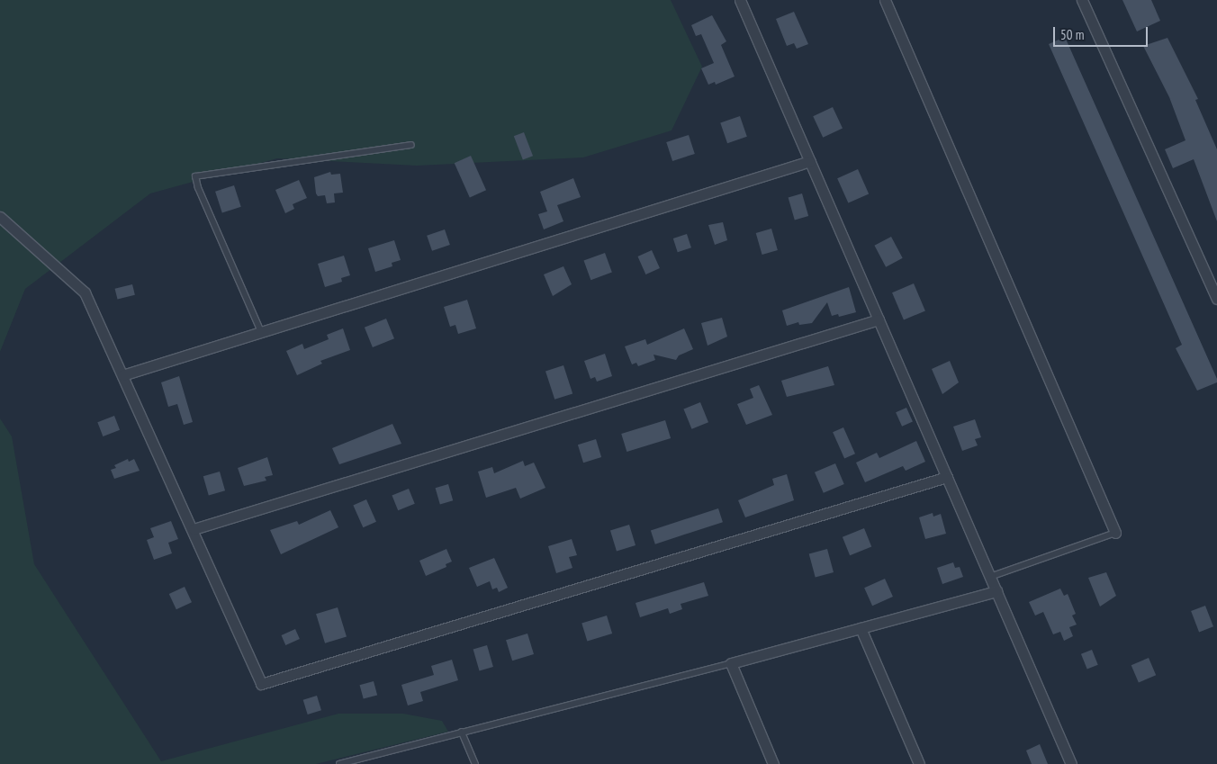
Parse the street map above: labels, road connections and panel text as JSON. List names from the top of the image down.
{
  "scale_bar": "50 m"
}
